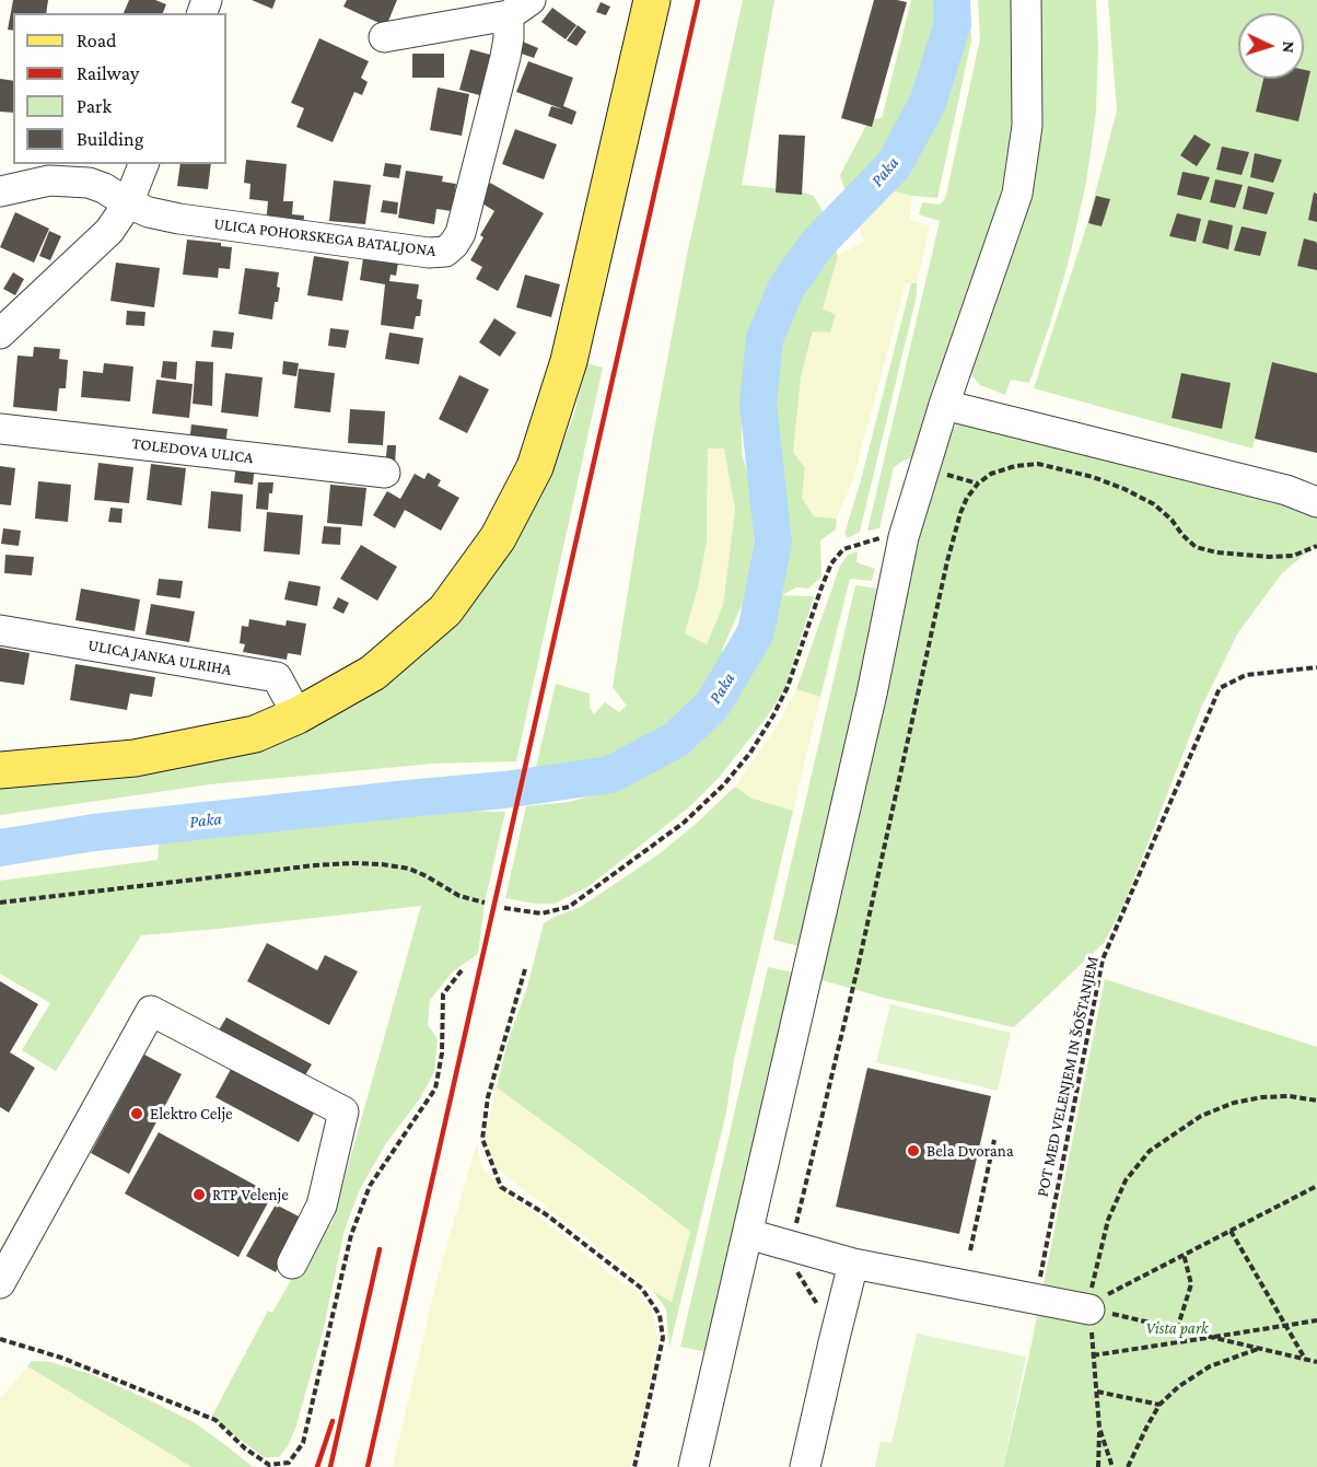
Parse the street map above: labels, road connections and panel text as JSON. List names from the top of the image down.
{
  "streets": {
    "street": ["ULICA POHORSKEGA BATALJONA", "TOLEDOVA ULICA", "ULICA JANKA ULRIHA"],
    "path": ["POT MED VELENJEM IN ŠOŠTANJEM"]
  },
  "water": ["Paka"],
  "parks": ["Vista park"],
  "places": ["Elektro Celje", "Bela Dvorana", "RTP Velenje"],
  "legend": [
    "Road",
    "Railway",
    "Park",
    "Building"
  ],
  "north": "right"
}
